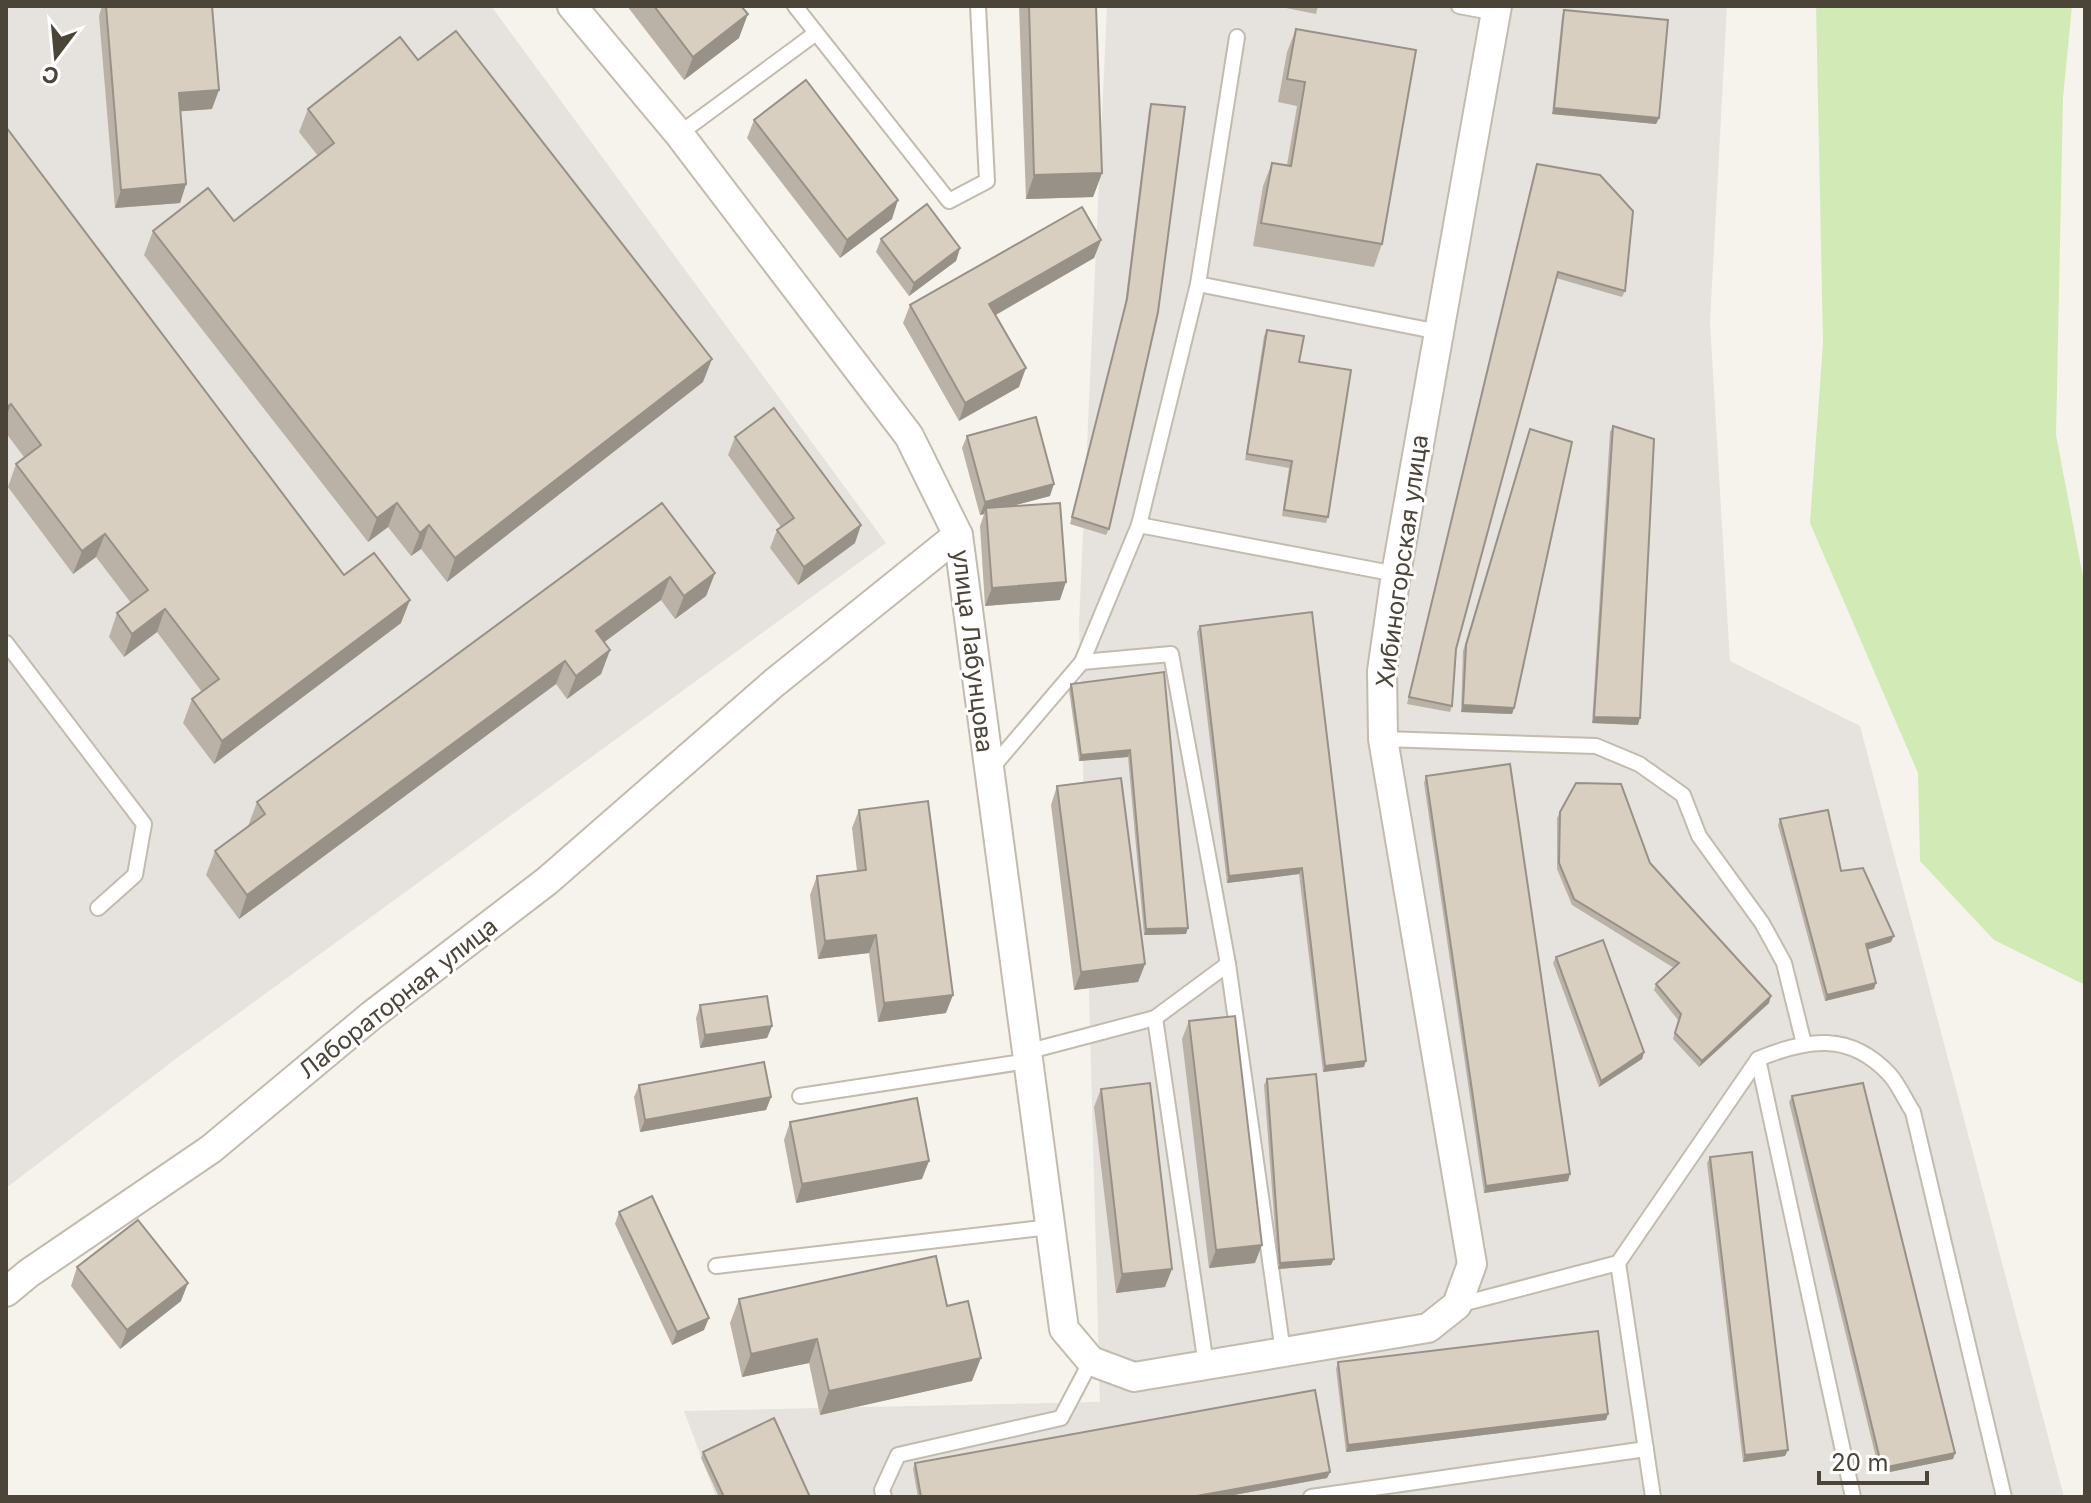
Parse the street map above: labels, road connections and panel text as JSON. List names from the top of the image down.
{
  "streets": {
    "street": ["Хибиногорская улица", "улица Лабунцова", "Лабораторная улица"]
  },
  "crossings": [
    ["улица Лабунцова", "Лабораторная улица"]
  ],
  "scale_bar": "20 m",
  "north": "bottom"
}
